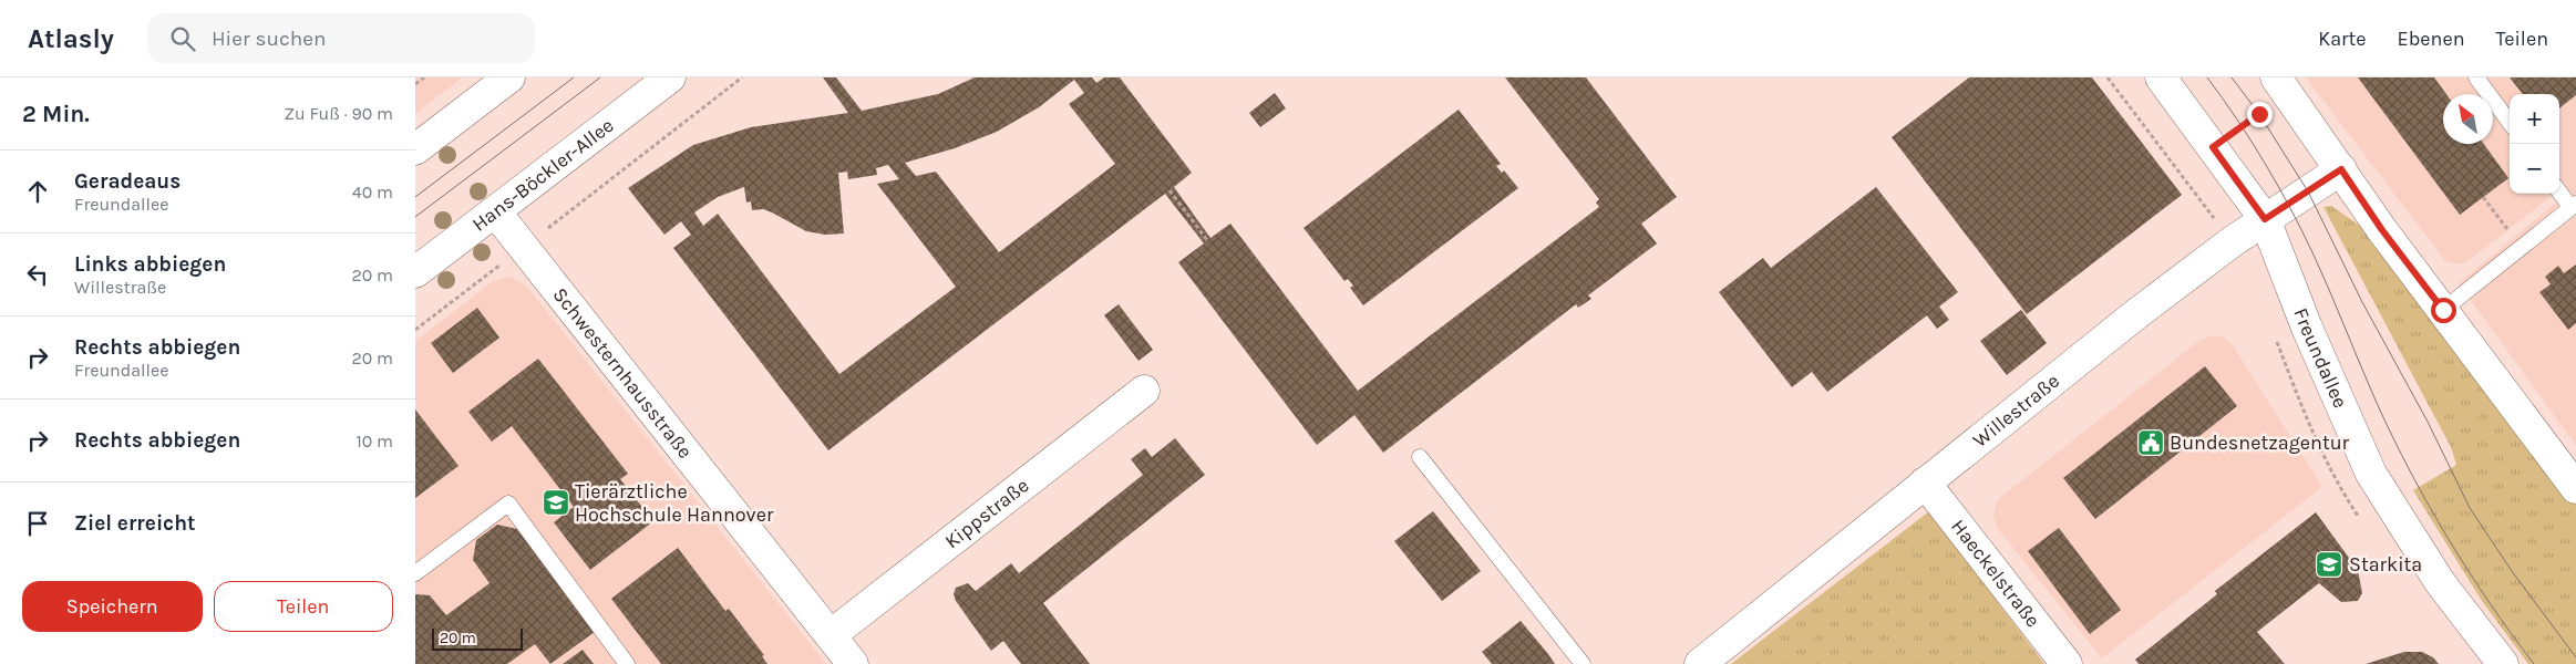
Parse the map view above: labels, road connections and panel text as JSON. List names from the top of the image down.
{
  "streets": {
    "street": [
      "Hans-Böckler-Allee",
      "Freundallee",
      "Schwesternhausstraße",
      "Willestraße",
      "Kippstraße",
      "Haeckelstraße"
    ]
  },
  "crossings": [
    ["Hans-Böckler-Allee", "Schwesternhausstraße"],
    ["Freundallee", "Willestraße"],
    ["Schwesternhausstraße", "Kippstraße"],
    ["Willestraße", "Haeckelstraße"]
  ],
  "places": {
    "public building": ["Bundesnetzagentur"],
    "school or university": ["Tierärztliche Hochschule Hannover", "Starkita"]
  },
  "scale_bar": "20 m",
  "north": "top left",
  "page": {
    "header": "Atlasly",
    "search": "Hier suchen",
    "nav": ["Karte", "Ebenen", "Teilen"],
    "heading": ["2 Min.", "Zu Fuß · 90 m"],
    "map_buttons": ["+", "−"],
    "list": [
      ["Geradeaus", "Freundallee", "40 m"],
      ["Links abbiegen", "Willestraße", "20 m"],
      ["Rechts abbiegen", "Freundallee", "20 m"],
      ["Rechts abbiegen", "10 m"],
      "Ziel erreicht"
    ],
    "buttons": ["Speichern", "Teilen"],
    "scale": "20 m"
  }
}
